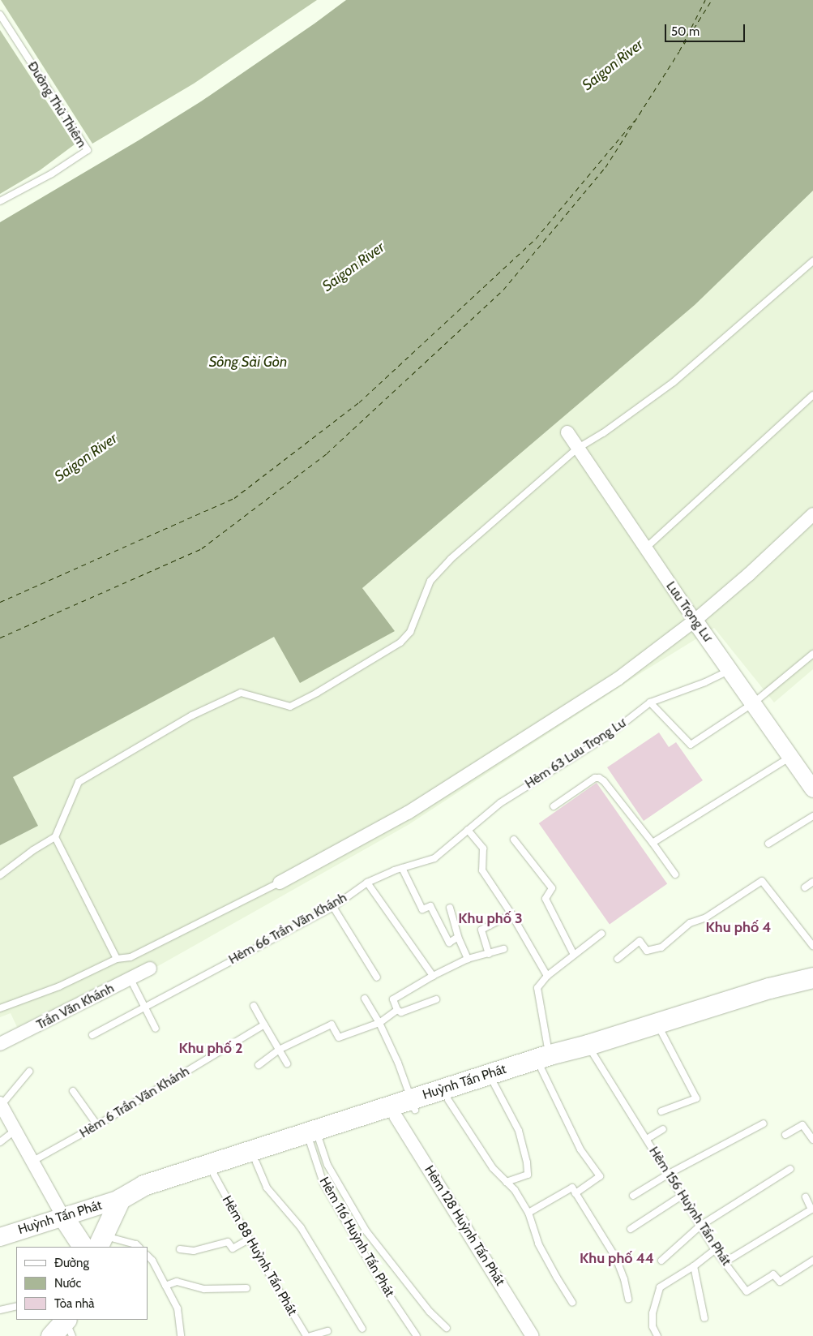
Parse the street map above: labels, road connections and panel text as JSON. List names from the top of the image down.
{
  "streets": {
    "main road": ["Huỳnh Tấn Phát"],
    "street": ["Lưu Trọng Lư", "Trần Văn Khánh", "Hẻm 128 Huỳnh Tấn Phát"],
    "lane": [
      "Đường Thủ Thiêm",
      "Hẻm 63 Lưu Trọng Lư",
      "Hẻm 66 Trần Văn Khánh",
      "Hẻm 6 Trần Văn Khánh",
      "Hẻm 156 Huỳnh Tấn Phát",
      "Hẻm 116 Huỳnh Tấn Phát",
      "Hẻm 88 Huỳnh Tấn Phát"
    ]
  },
  "crossings": [
    ["Lưu Trọng Lư", "Hẻm 63 Lưu Trọng Lư"],
    ["Hẻm 63 Lưu Trọng Lư", "Hẻm 66 Trần Văn Khánh"],
    ["Huỳnh Tấn Phát", "Hẻm 156 Huỳnh Tấn Phát"],
    ["Huỳnh Tấn Phát", "Hẻm 128 Huỳnh Tấn Phát"],
    ["Huỳnh Tấn Phát", "Hẻm 116 Huỳnh Tấn Phát"],
    ["Huỳnh Tấn Phát", "Hẻm 88 Huỳnh Tấn Phát"]
  ],
  "districts": [
    "Khu phố 3",
    "Khu phố 4",
    "Khu phố 2",
    "Khu phố 44"
  ],
  "water": ["Saigon River", "Sông Sài Gòn"],
  "legend": ["Đường", "Nước", "Tòa nhà"],
  "scale_bar": "50 m"
}
